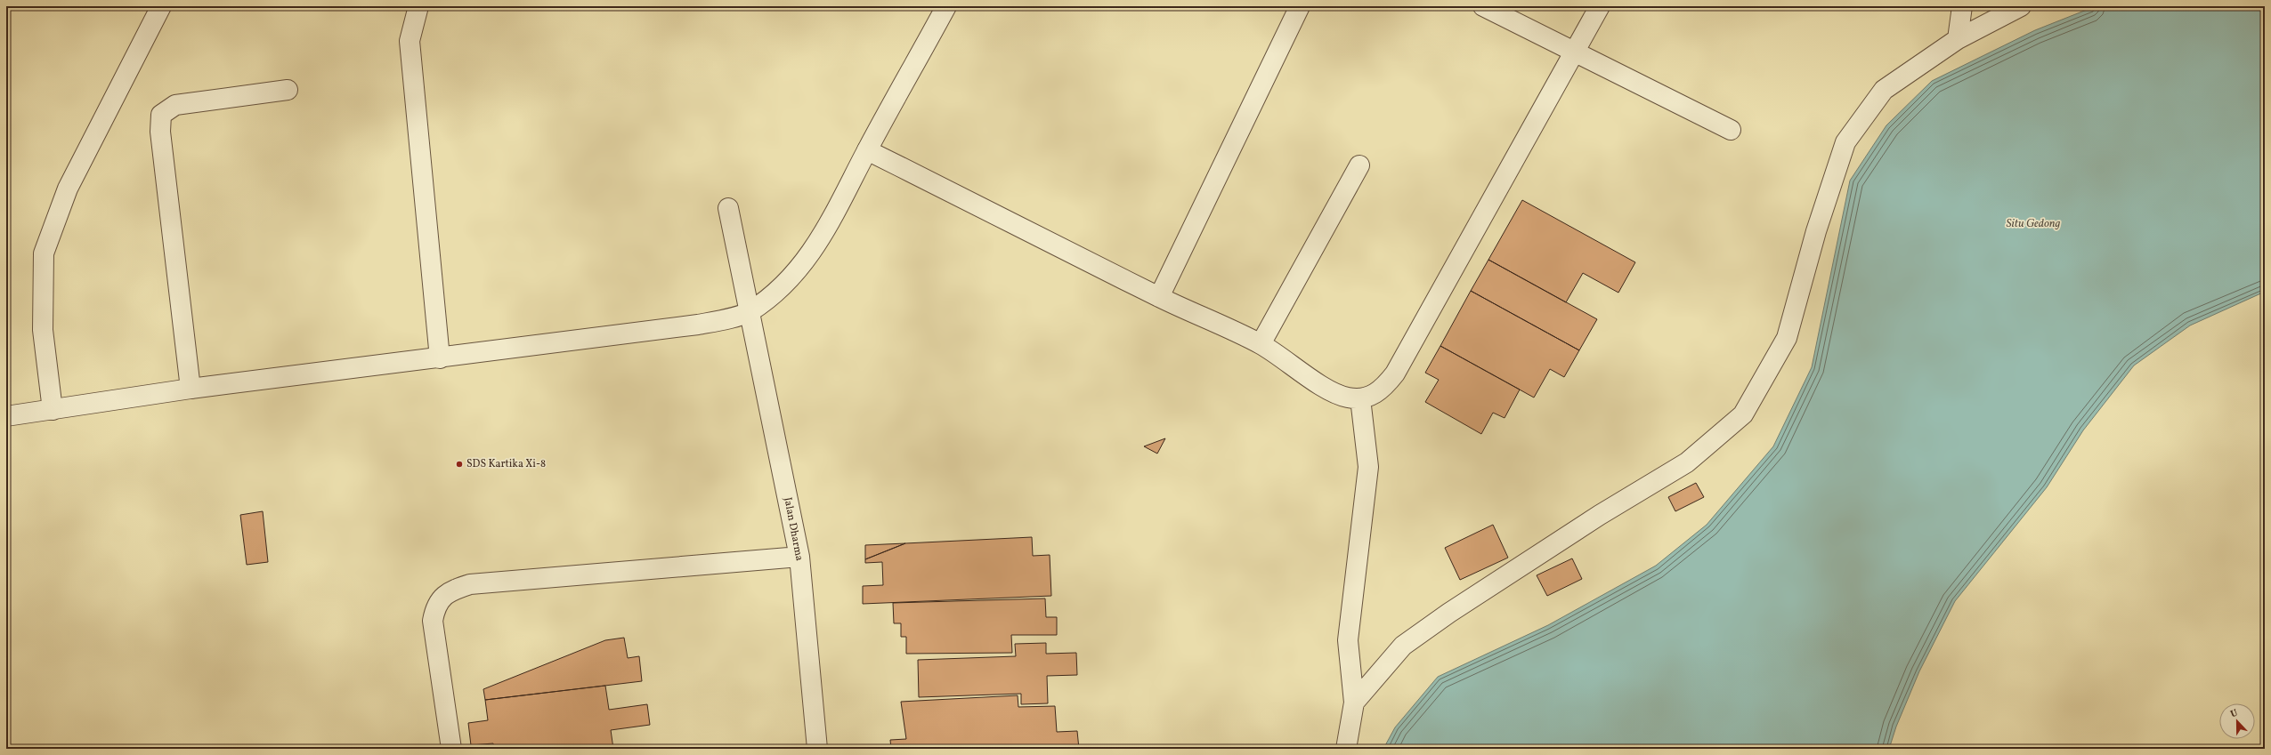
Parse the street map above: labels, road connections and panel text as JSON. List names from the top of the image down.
{
  "streets": {
    "street": ["Jalan Dharma"]
  },
  "water": ["Situ Gedong"],
  "places": ["SDS Kartika Xi-8"],
  "north": "top"
}
